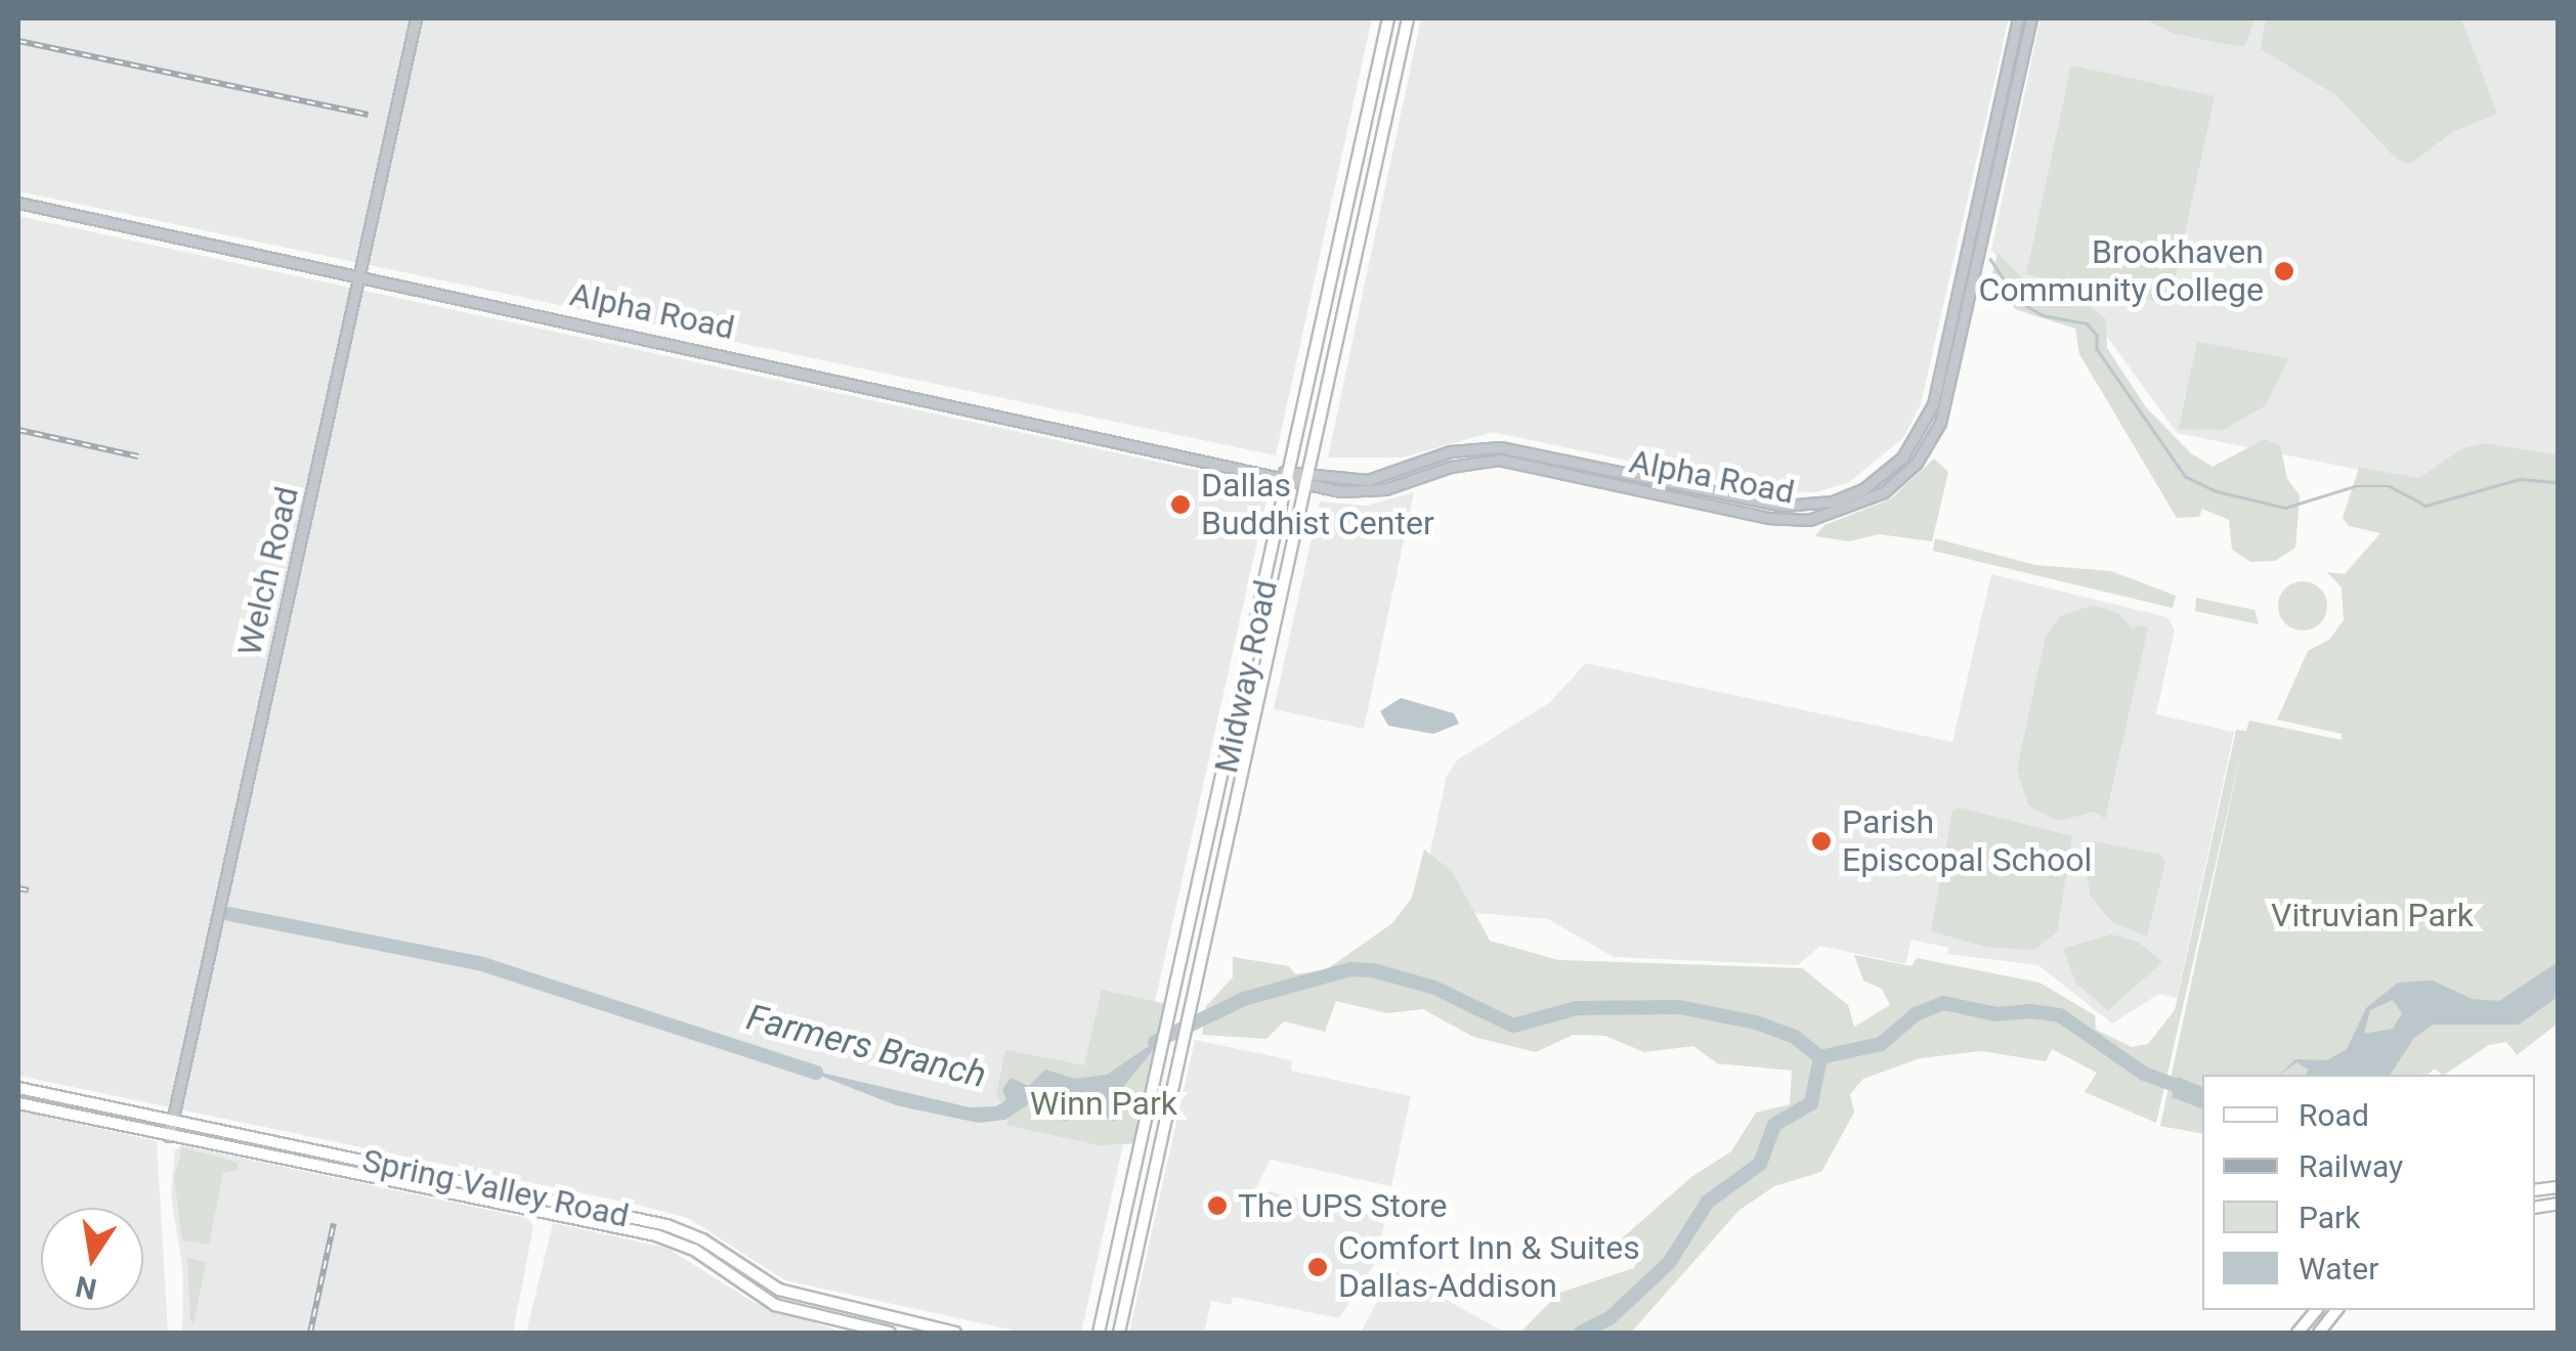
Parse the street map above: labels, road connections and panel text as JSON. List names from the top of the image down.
{
  "streets": {
    "main road": ["Midway Road", "Spring Valley Road"],
    "street": ["Alpha Road", "Welch Road"]
  },
  "crossings": [
    ["Alpha Road", "Welch Road"],
    ["Alpha Road", "Midway Road"],
    ["Welch Road", "Spring Valley Road"]
  ],
  "water": ["Farmers Branch"],
  "parks": ["Vitruvian Park", "Winn Park"],
  "places": [
    "Brookhaven Community College",
    "Dallas Buddhist Center",
    "Parish Episcopal School",
    "The UPS Store",
    "Comfort Inn & Suites Dallas-Addison"
  ],
  "legend": [
    "Road",
    "Railway",
    "Park",
    "Water"
  ],
  "north": "bottom"
}
